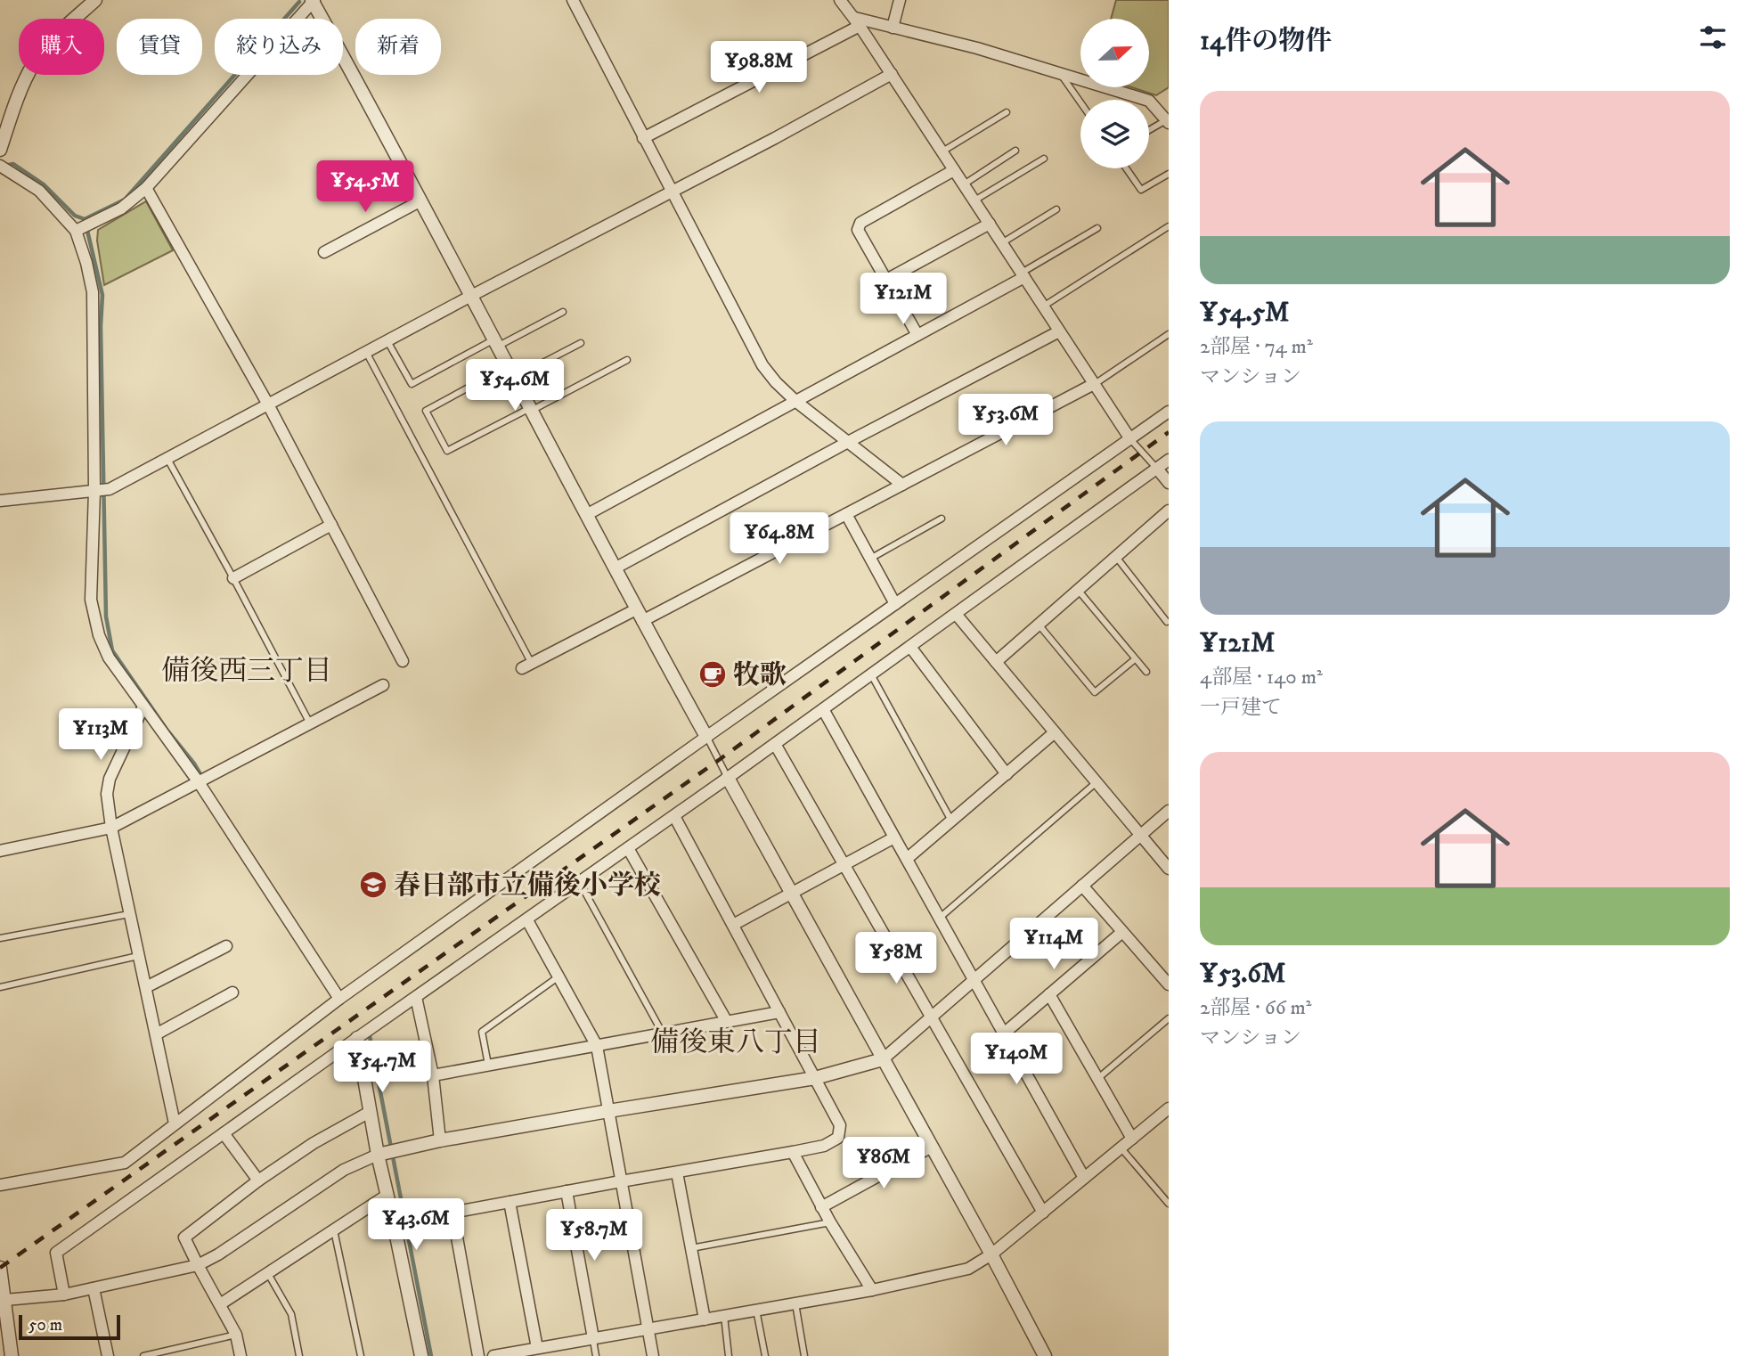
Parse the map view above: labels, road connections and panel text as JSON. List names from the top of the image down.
{
  "districts": ["備後西三丁目", "備後東八丁目"],
  "places": {
    "cafe": ["牧歌"],
    "school or university": ["春日部市立備後小学校"]
  },
  "scale_bar": "50 m",
  "north": "right",
  "page": {
    "heading": "14件の物件",
    "chip": [
      "購入",
      "賃貸",
      "絞り込み",
      "新着"
    ],
    "price": [
      "¥98.8M",
      "¥54.5M",
      "¥121M",
      "¥54.6M",
      "¥53.6M",
      "¥64.8M",
      "¥113M",
      "¥114M",
      "¥58M",
      "¥140M",
      "¥54.7M",
      "¥86M",
      "¥43.6M",
      "¥58.7M"
    ],
    "list": [
      {
        "name": "¥54.5M",
        "note": "2部屋 · 74 m² · マンション"
      },
      {
        "name": "¥121M",
        "note": "4部屋 · 140 m² · 一戸建て"
      },
      {
        "name": "¥53.6M",
        "note": "2部屋 · 66 m² · マンション"
      }
    ],
    "scale": "50 m"
  }
}
